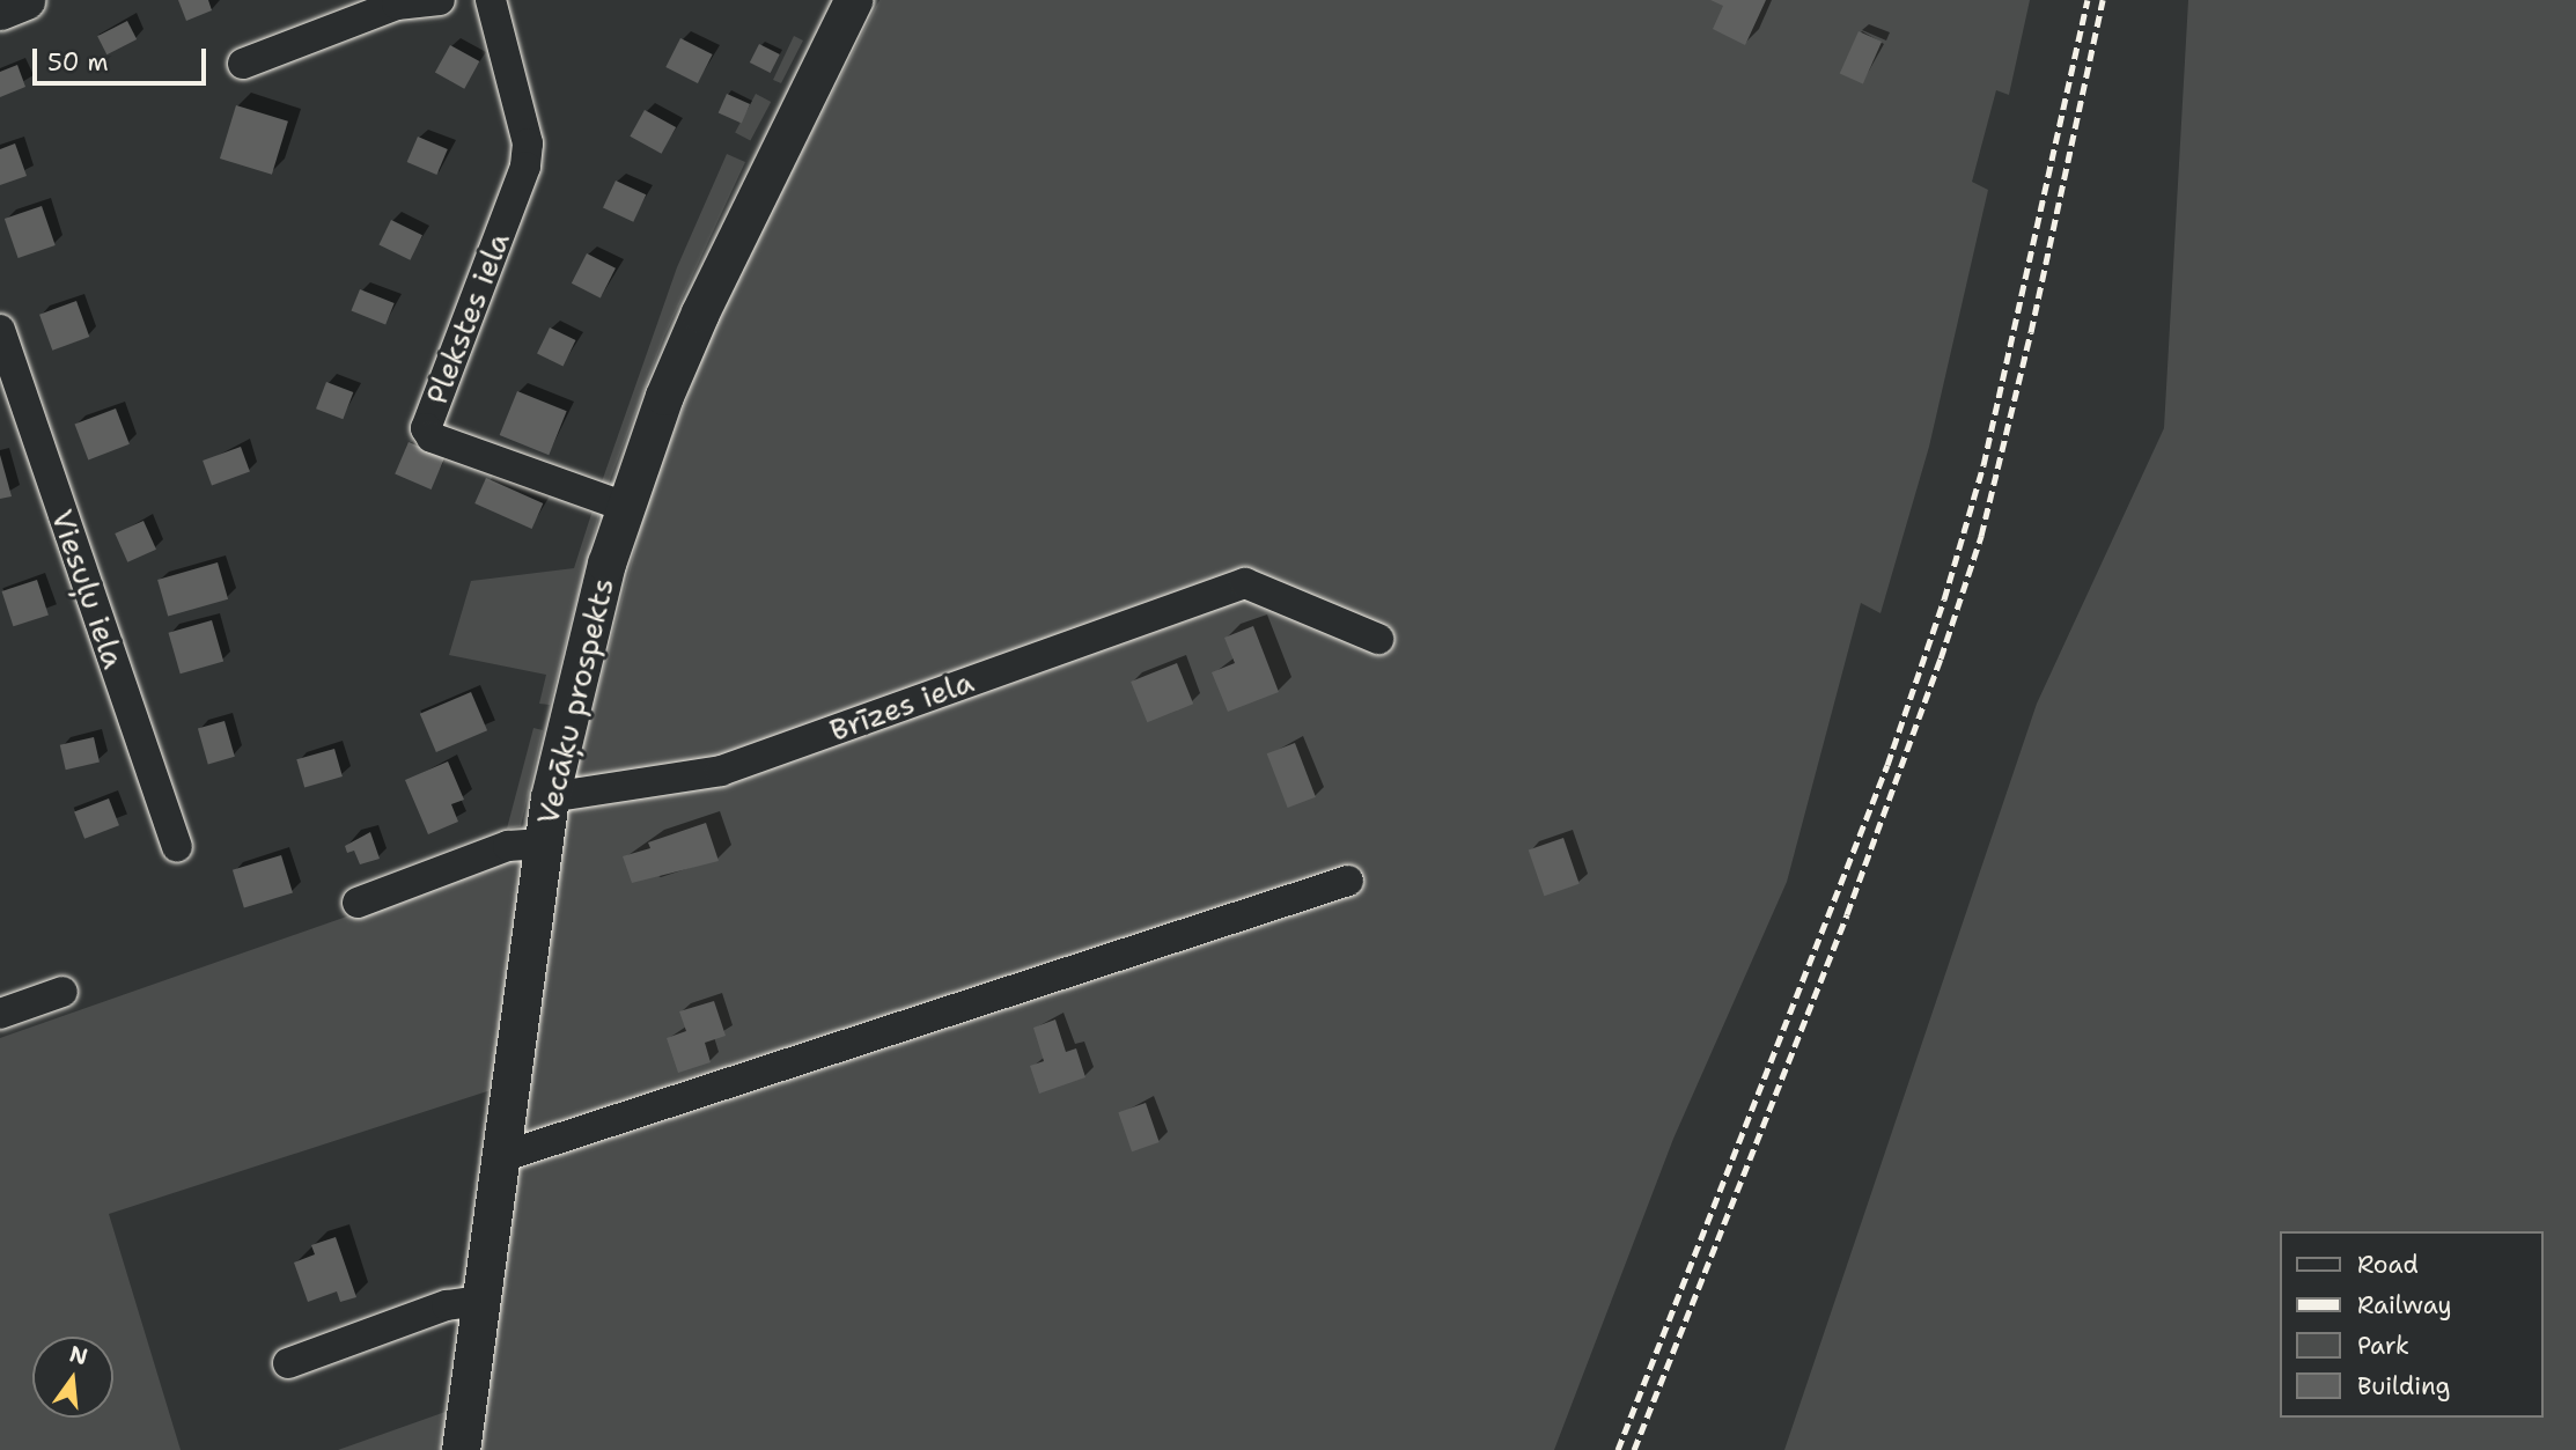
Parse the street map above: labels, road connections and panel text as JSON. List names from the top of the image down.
{
  "streets": {
    "main road": ["Vecāķu prospekts"],
    "street": ["Plekstes iela", "Viesuļu iela", "Brīzes iela"]
  },
  "crossings": [
    ["Plekstes iela", "Vecāķu prospekts"],
    ["Vecāķu prospekts", "Brīzes iela"]
  ],
  "legend": [
    "Road",
    "Railway",
    "Park",
    "Building"
  ],
  "scale_bar": "50 m",
  "north": "top"
}
